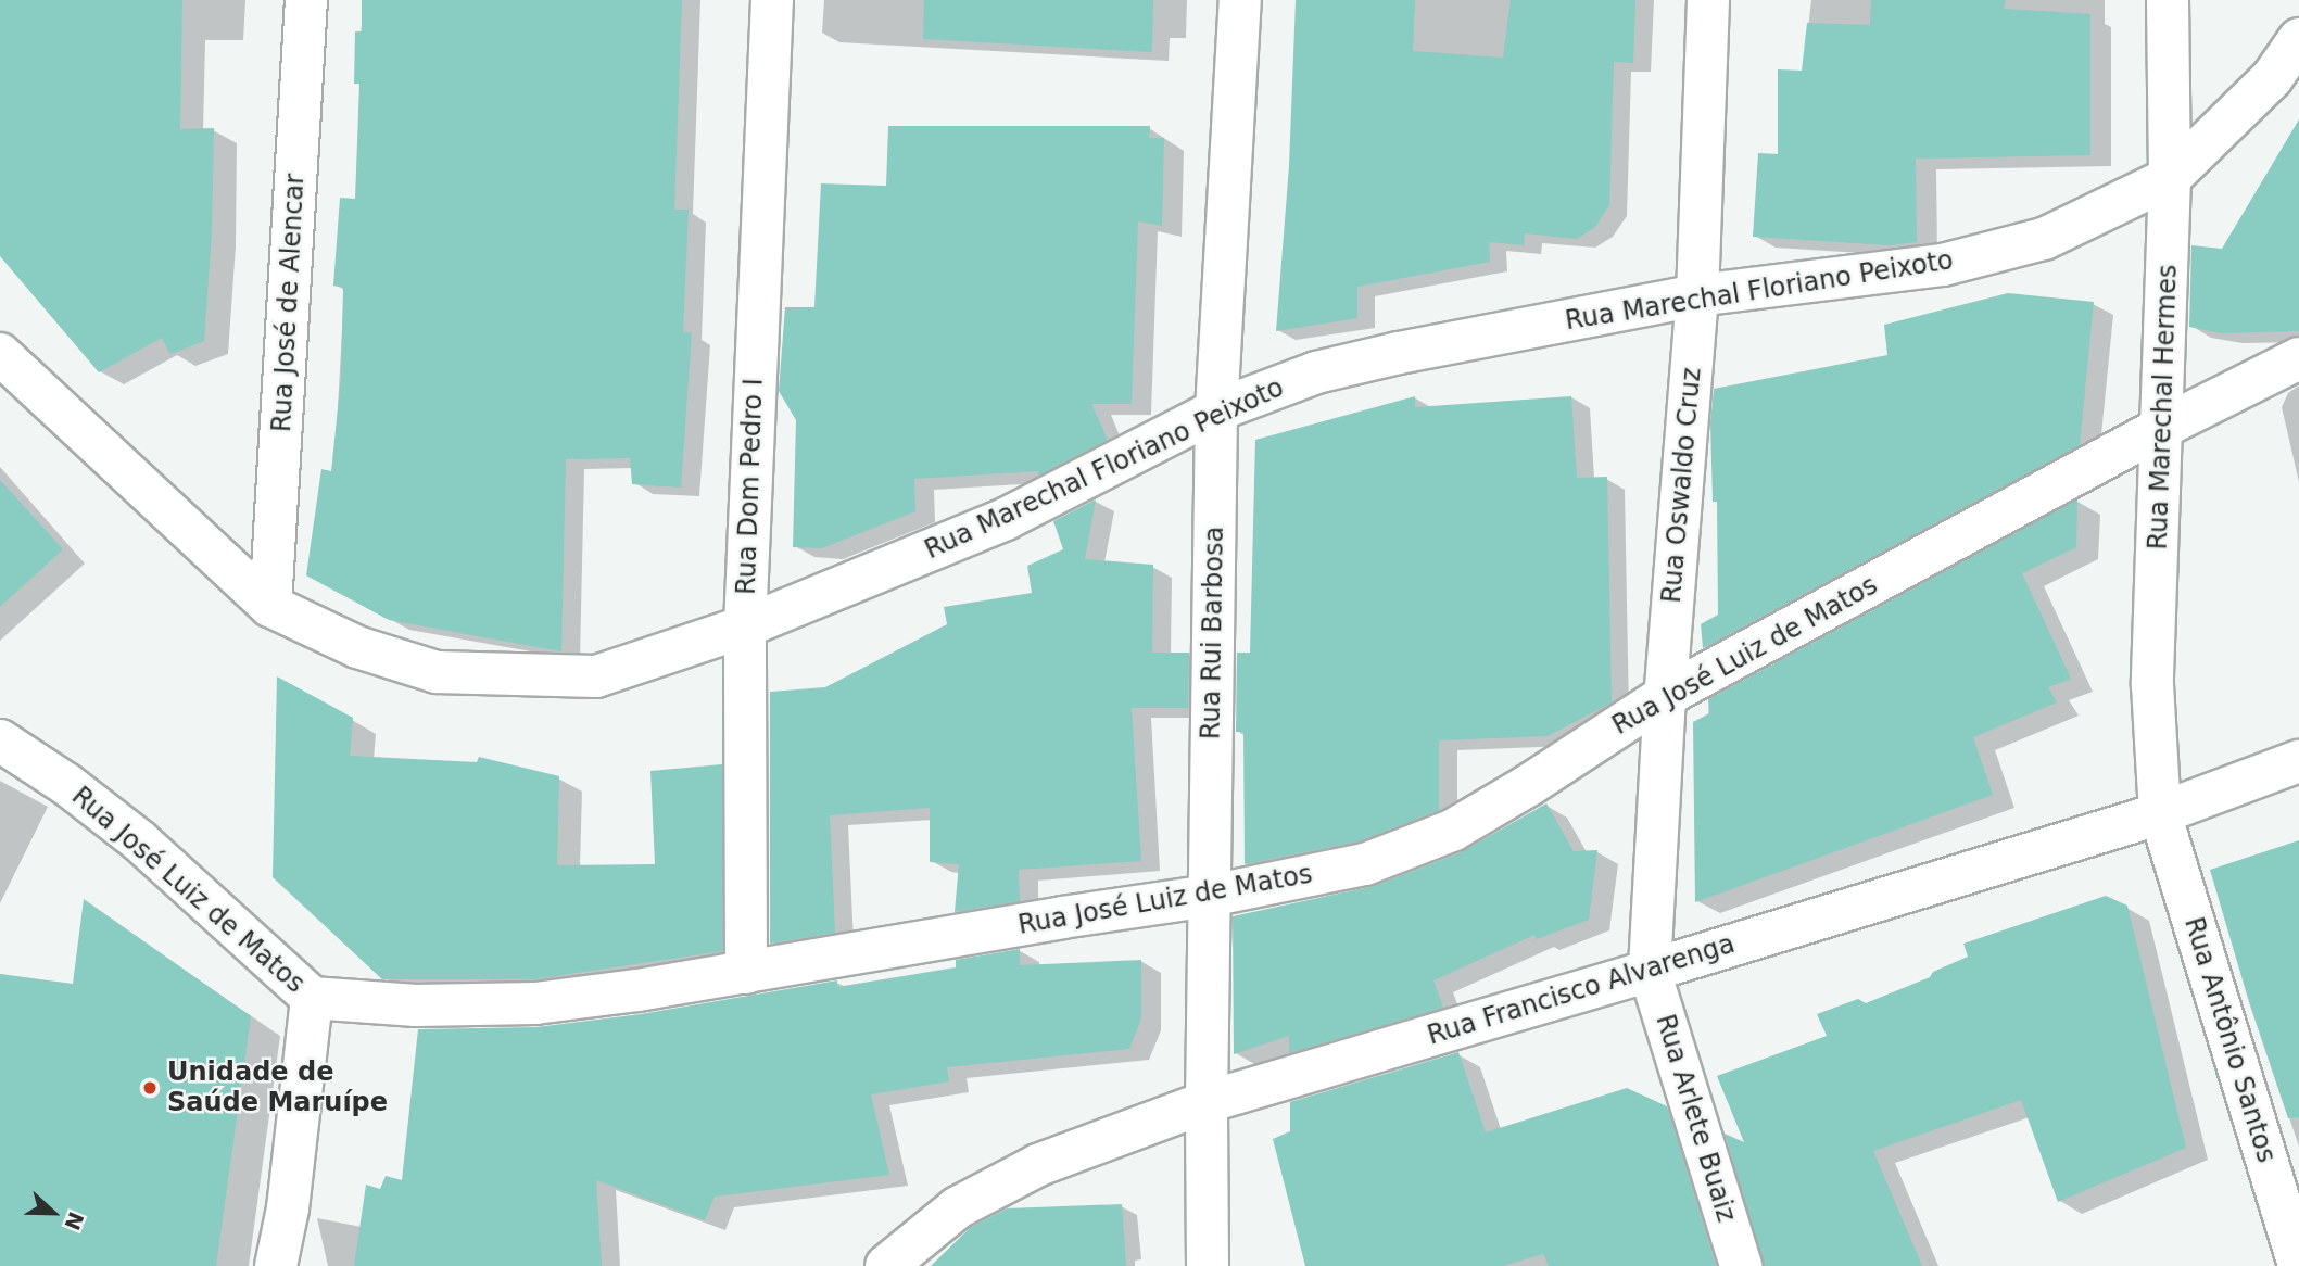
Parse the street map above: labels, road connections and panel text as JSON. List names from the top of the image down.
{
  "streets": {
    "street": [
      "Rua Marechal Floriano Peixoto",
      "Rua José de Alencar",
      "Rua Marechal Hermes",
      "Rua Oswaldo Cruz",
      "Rua Dom Pedro I",
      "Rua Rui Barbosa",
      "Rua José Luiz de Matos",
      "Rua Francisco Alvarenga",
      "Rua Antônio Santos",
      "Rua Arlete Buaiz"
    ]
  },
  "crossings": [
    ["Rua Marechal Floriano Peixoto", "Rua José de Alencar"],
    ["Rua Marechal Floriano Peixoto", "Rua Marechal Hermes"],
    ["Rua Marechal Floriano Peixoto", "Rua Oswaldo Cruz"],
    ["Rua Marechal Floriano Peixoto", "Rua Dom Pedro I"],
    ["Rua Marechal Floriano Peixoto", "Rua Rui Barbosa"],
    ["Rua Marechal Hermes", "Rua José Luiz de Matos"],
    ["Rua Marechal Hermes", "Rua Francisco Alvarenga"],
    ["Rua Marechal Hermes", "Rua Antônio Santos"],
    ["Rua Oswaldo Cruz", "Rua José Luiz de Matos"],
    ["Rua Oswaldo Cruz", "Rua Francisco Alvarenga"],
    ["Rua Oswaldo Cruz", "Rua Arlete Buaiz"],
    ["Rua Dom Pedro I", "Rua José Luiz de Matos"],
    ["Rua Rui Barbosa", "Rua José Luiz de Matos"],
    ["Rua Rui Barbosa", "Rua Francisco Alvarenga"],
    ["Rua Francisco Alvarenga", "Rua Antônio Santos"],
    ["Rua Francisco Alvarenga", "Rua Arlete Buaiz"]
  ],
  "places": ["Unidade de Saúde Maruípe"],
  "north": "right"
}
